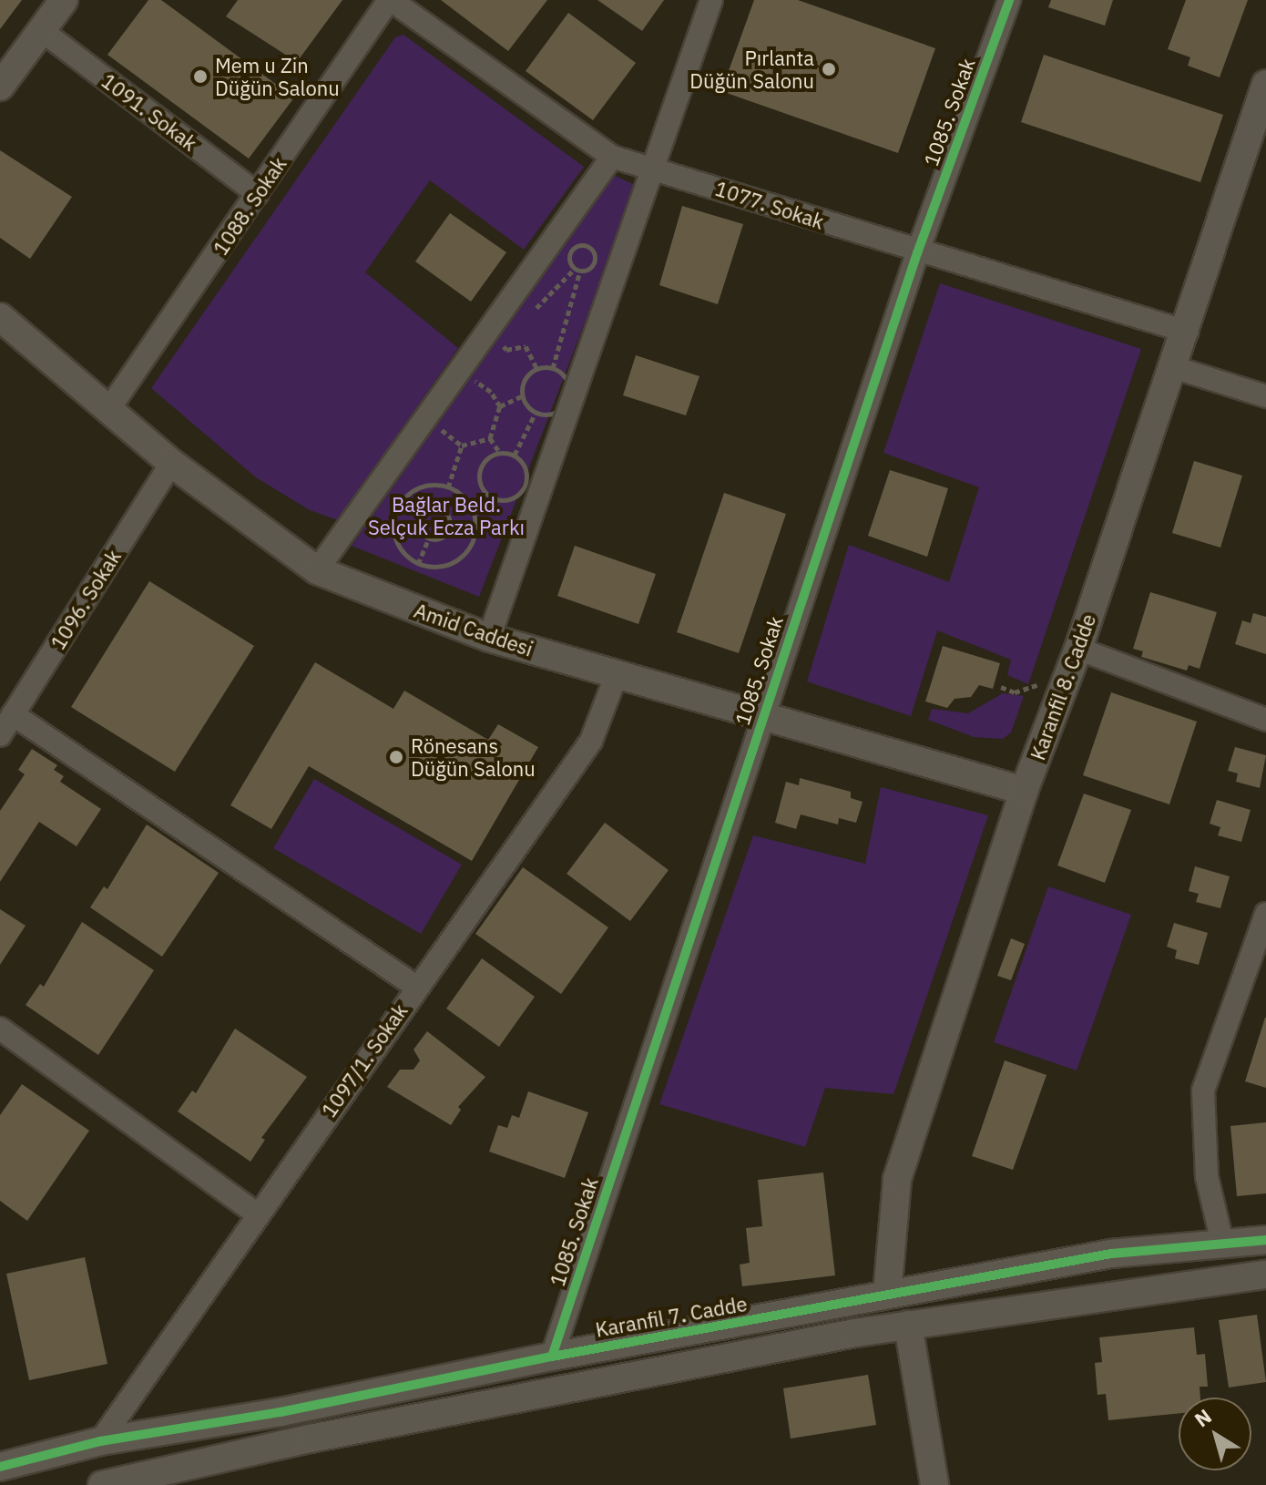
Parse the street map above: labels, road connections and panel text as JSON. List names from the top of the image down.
{
  "streets": {
    "street": [
      "1091. Sokak",
      "1085. Sokak",
      "1077. Sokak",
      "1088. Sokak",
      "1096. Sokak",
      "Amid Caddesi",
      "Karanfil 8. Cadde",
      "1097/1. Sokak",
      "Karanfil 7. Cadde"
    ]
  },
  "crossings": [
    ["1091. Sokak", "1088. Sokak"],
    ["1085. Sokak", "1077. Sokak"],
    ["1085. Sokak", "Amid Caddesi"],
    ["1085. Sokak", "Karanfil 7. Cadde"],
    ["1077. Sokak", "1088. Sokak"],
    ["1077. Sokak", "Karanfil 8. Cadde"],
    ["1088. Sokak", "Amid Caddesi"],
    ["1096. Sokak", "Amid Caddesi"],
    ["Amid Caddesi", "Karanfil 8. Cadde"],
    ["Amid Caddesi", "1097/1. Sokak"],
    ["Karanfil 8. Cadde", "Karanfil 7. Cadde"],
    ["1097/1. Sokak", "Karanfil 7. Cadde"]
  ],
  "parks": ["Bağlar Beld. Selçuk Ecza Parkı"],
  "places": ["Pırlanta Düğün Salonu", "Mem u Zin Düğün Salonu", "Rönesans Düğün Salonu"],
  "north": "top left"
}
